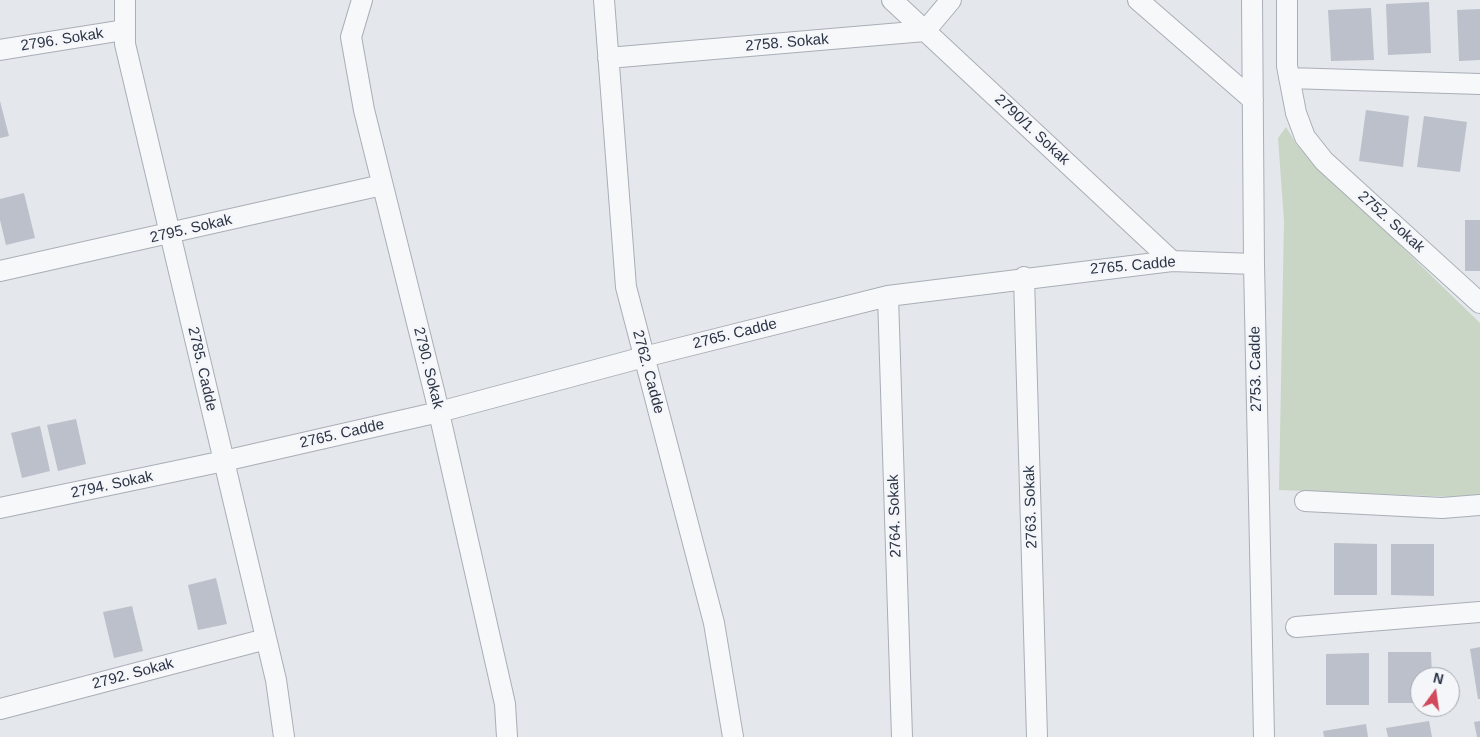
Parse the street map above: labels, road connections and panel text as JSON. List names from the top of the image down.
{
  "streets": {
    "street": [
      "2796. Sokak",
      "2758. Sokak",
      "2790/1. Sokak",
      "2752. Sokak",
      "2795. Sokak",
      "2765. Cadde",
      "2790. Sokak",
      "2785. Cadde",
      "2753. Cadde",
      "2762. Cadde",
      "2794. Sokak",
      "2763. Sokak",
      "2764. Sokak",
      "2792. Sokak"
    ]
  },
  "crossings": [
    ["2796. Sokak", "2785. Cadde"],
    ["2758. Sokak", "2790/1. Sokak"],
    ["2758. Sokak", "2762. Cadde"],
    ["2790/1. Sokak", "2765. Cadde"],
    ["2795. Sokak", "2790. Sokak"],
    ["2795. Sokak", "2785. Cadde"],
    ["2765. Cadde", "2790. Sokak"],
    ["2765. Cadde", "2785. Cadde"],
    ["2765. Cadde", "2753. Cadde"],
    ["2765. Cadde", "2762. Cadde"],
    ["2765. Cadde", "2794. Sokak"],
    ["2765. Cadde", "2763. Sokak"],
    ["2765. Cadde", "2764. Sokak"],
    ["2785. Cadde", "2794. Sokak"],
    ["2785. Cadde", "2792. Sokak"]
  ],
  "north": "top"
}
